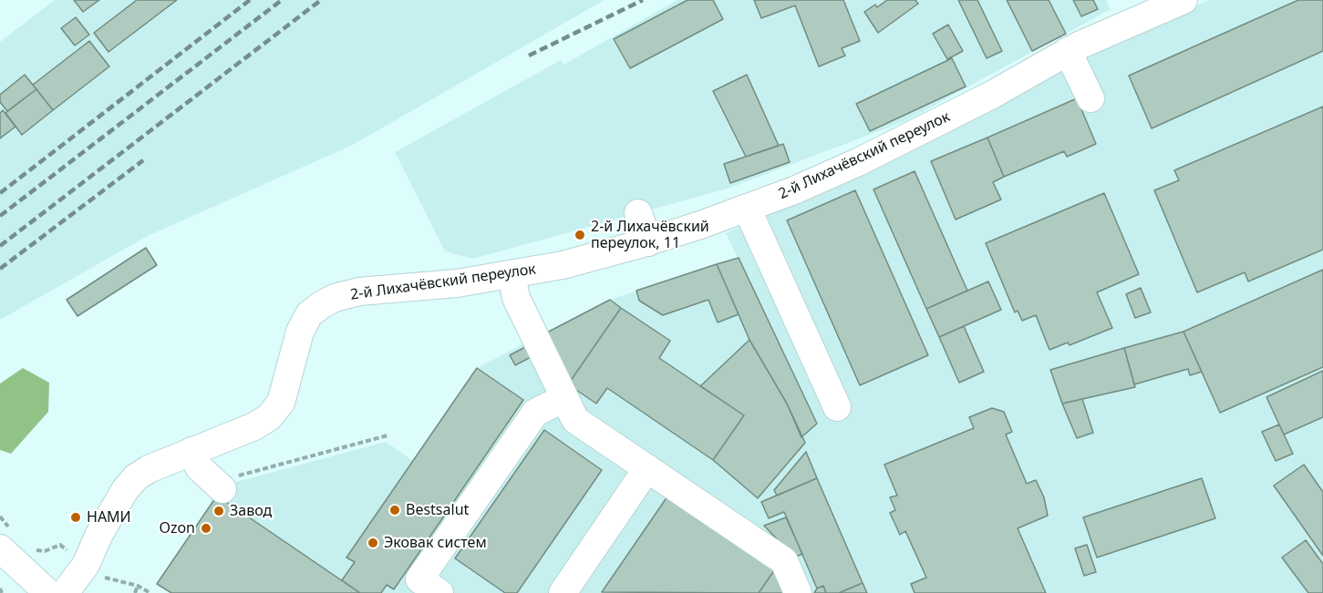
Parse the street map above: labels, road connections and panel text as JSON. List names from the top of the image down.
{
  "streets": {
    "street": ["2-й Лихачёвский переулок"]
  },
  "places": [
    "2-й Лихачёвский переулок, 11",
    "Bestsalut",
    "Завод",
    "НАМИ",
    "Ozon",
    "Эковак систем"
  ]
}
